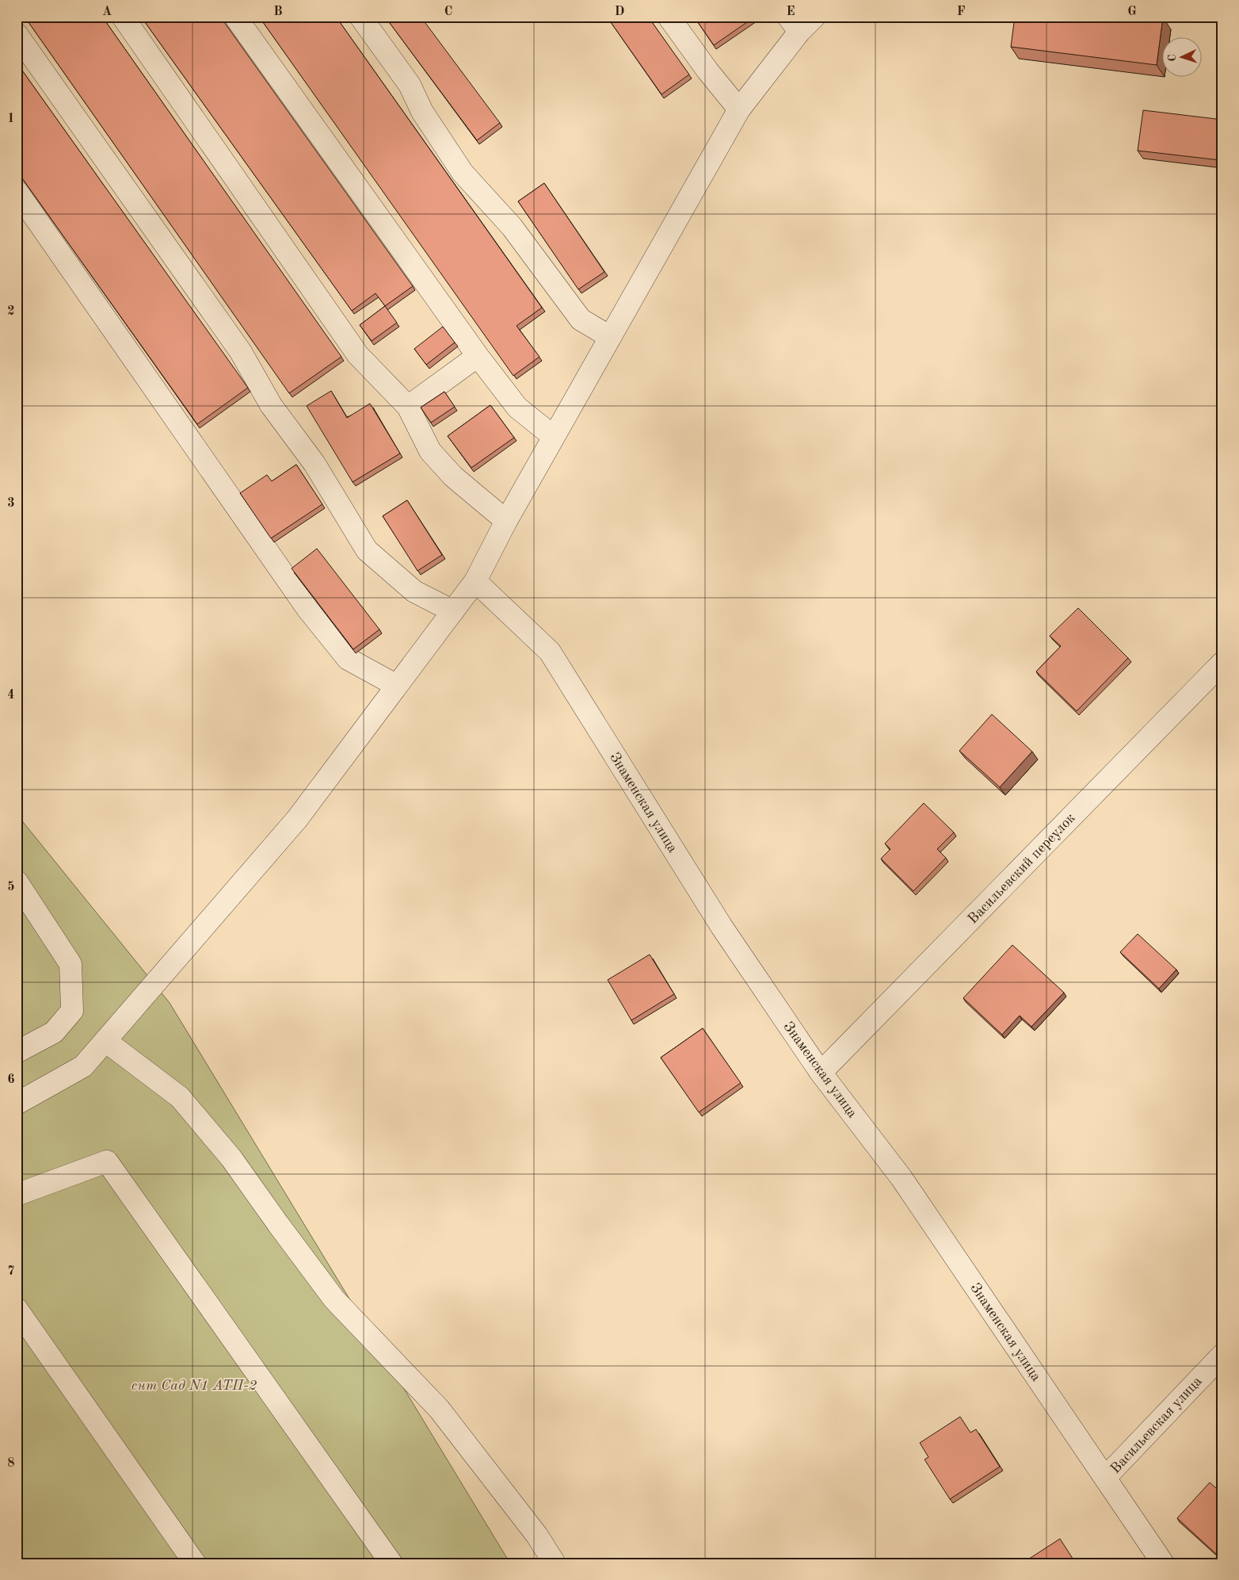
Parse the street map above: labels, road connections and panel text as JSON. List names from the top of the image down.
{
  "streets": {
    "street": ["Знаменская улица", "Васильевский переулок", "Васильевская улица"]
  },
  "crossings": [
    ["Знаменская улица", "Васильевский переулок"],
    ["Знаменская улица", "Васильевская улица"]
  ],
  "parks": ["снт Сад N1 АТП-2"],
  "north": "left",
  "grid": {
    "columns": [
      "A",
      "B",
      "C",
      "D",
      "E",
      "F",
      "G"
    ],
    "rows": [
      "1",
      "2",
      "3",
      "4",
      "5",
      "6",
      "7",
      "8"
    ]
  }
}
